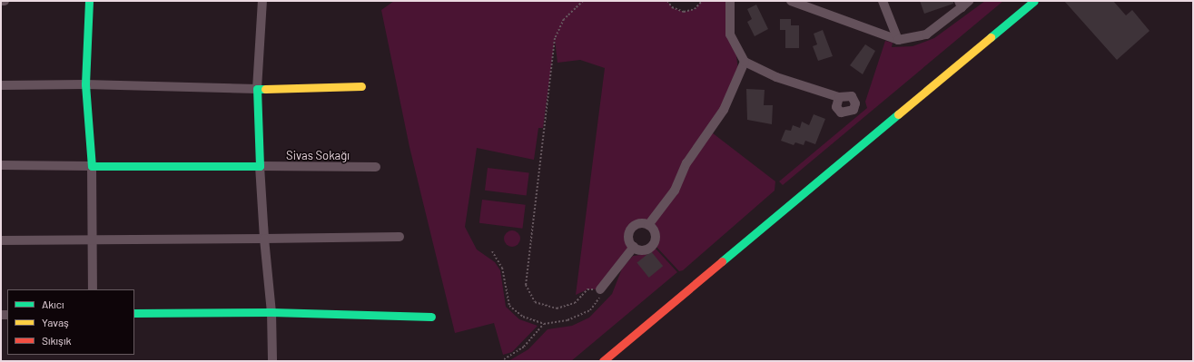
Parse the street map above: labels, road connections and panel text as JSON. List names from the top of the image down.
{
  "streets": {
    "street": ["Sivas Sokağı"]
  },
  "legend": ["Akıcı", "Yavaş", "Sıkışık"]
}
